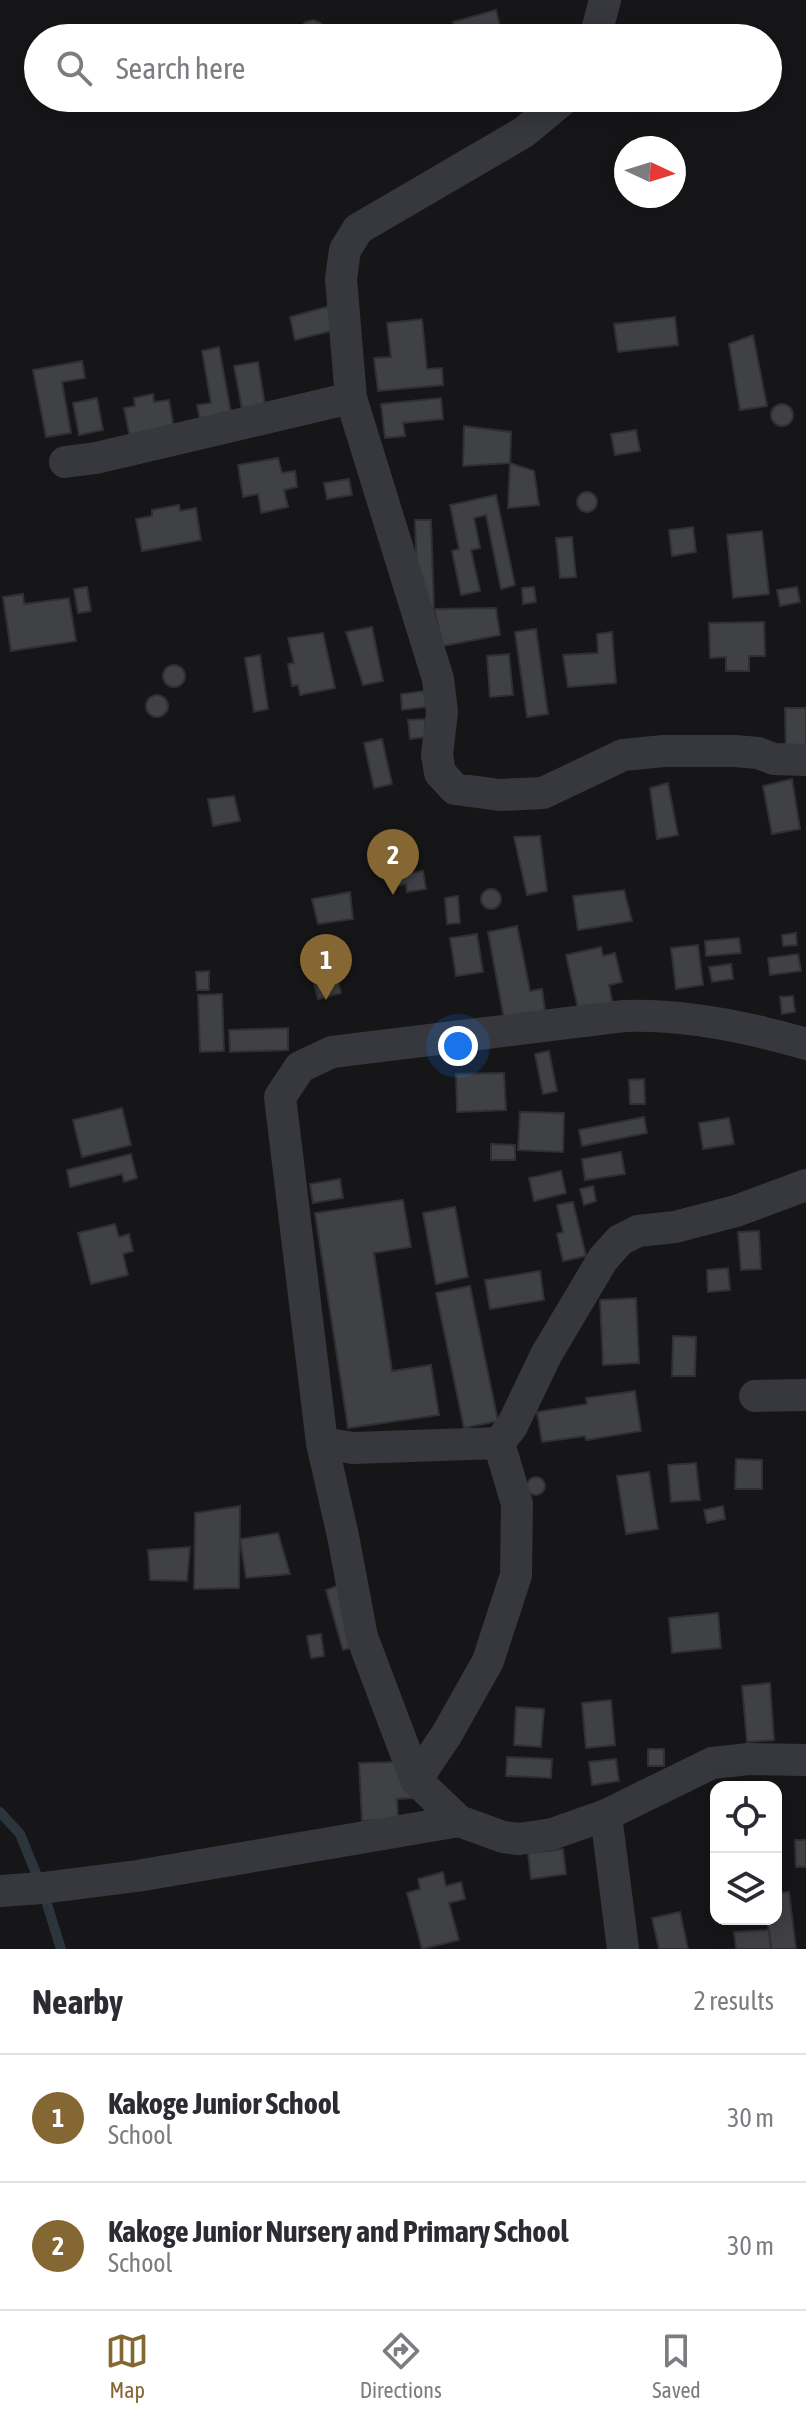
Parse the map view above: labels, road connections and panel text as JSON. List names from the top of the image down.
{
  "north": "right",
  "page": {
    "search": "Search here",
    "pins": ["2", "1"],
    "heading": ["Nearby", "2 results"],
    "list": [
      {
        "mark": "1",
        "name": "Kakoge Junior School",
        "note": "School",
        "value": "30 m"
      },
      {
        "mark": "2",
        "name": "Kakoge Junior Nursery and Primary School",
        "note": "School",
        "value": "30 m"
      }
    ],
    "nav": ["Map", "Directions", "Saved"]
  }
}
